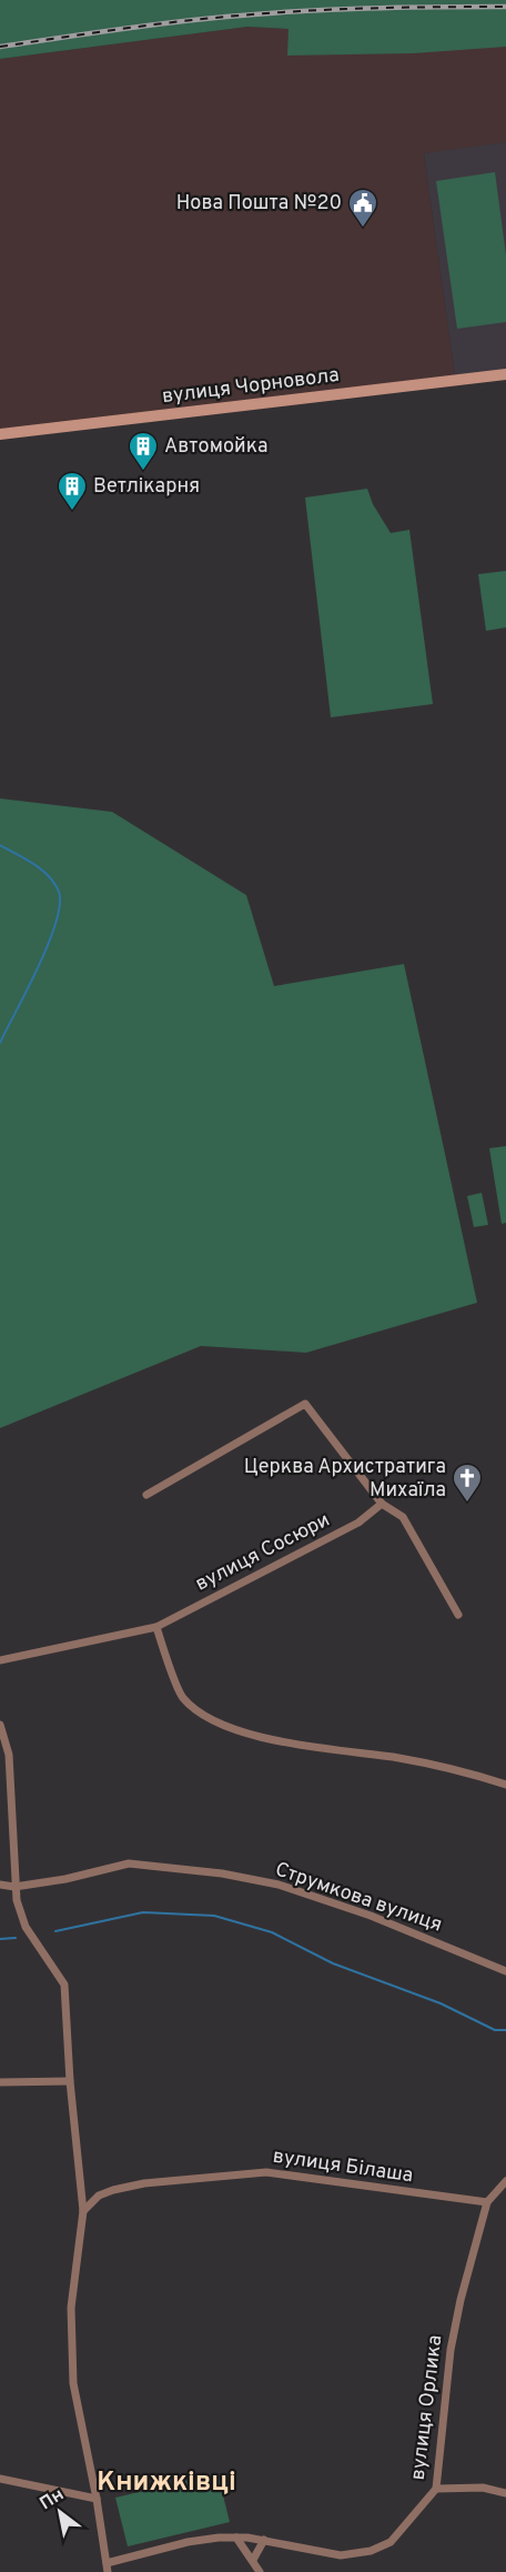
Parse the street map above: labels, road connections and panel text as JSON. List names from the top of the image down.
{
  "streets": {
    "street": [
      "вулиця Чорновола",
      "вулиця Сосюри",
      "Струмкова вулиця",
      "вулиця Білаша",
      "вулиця Орлика"
    ]
  },
  "crossings": [
    ["вулиця Білаша", "вулиця Орлика"]
  ],
  "districts": ["Книжківці"],
  "places": {
    "public building": ["Нова Пошта №20"],
    "building": ["Автомойка", "Ветлікарня"],
    "church": ["Церква Архистратига Михаїла"]
  },
  "north": "top left"
}
